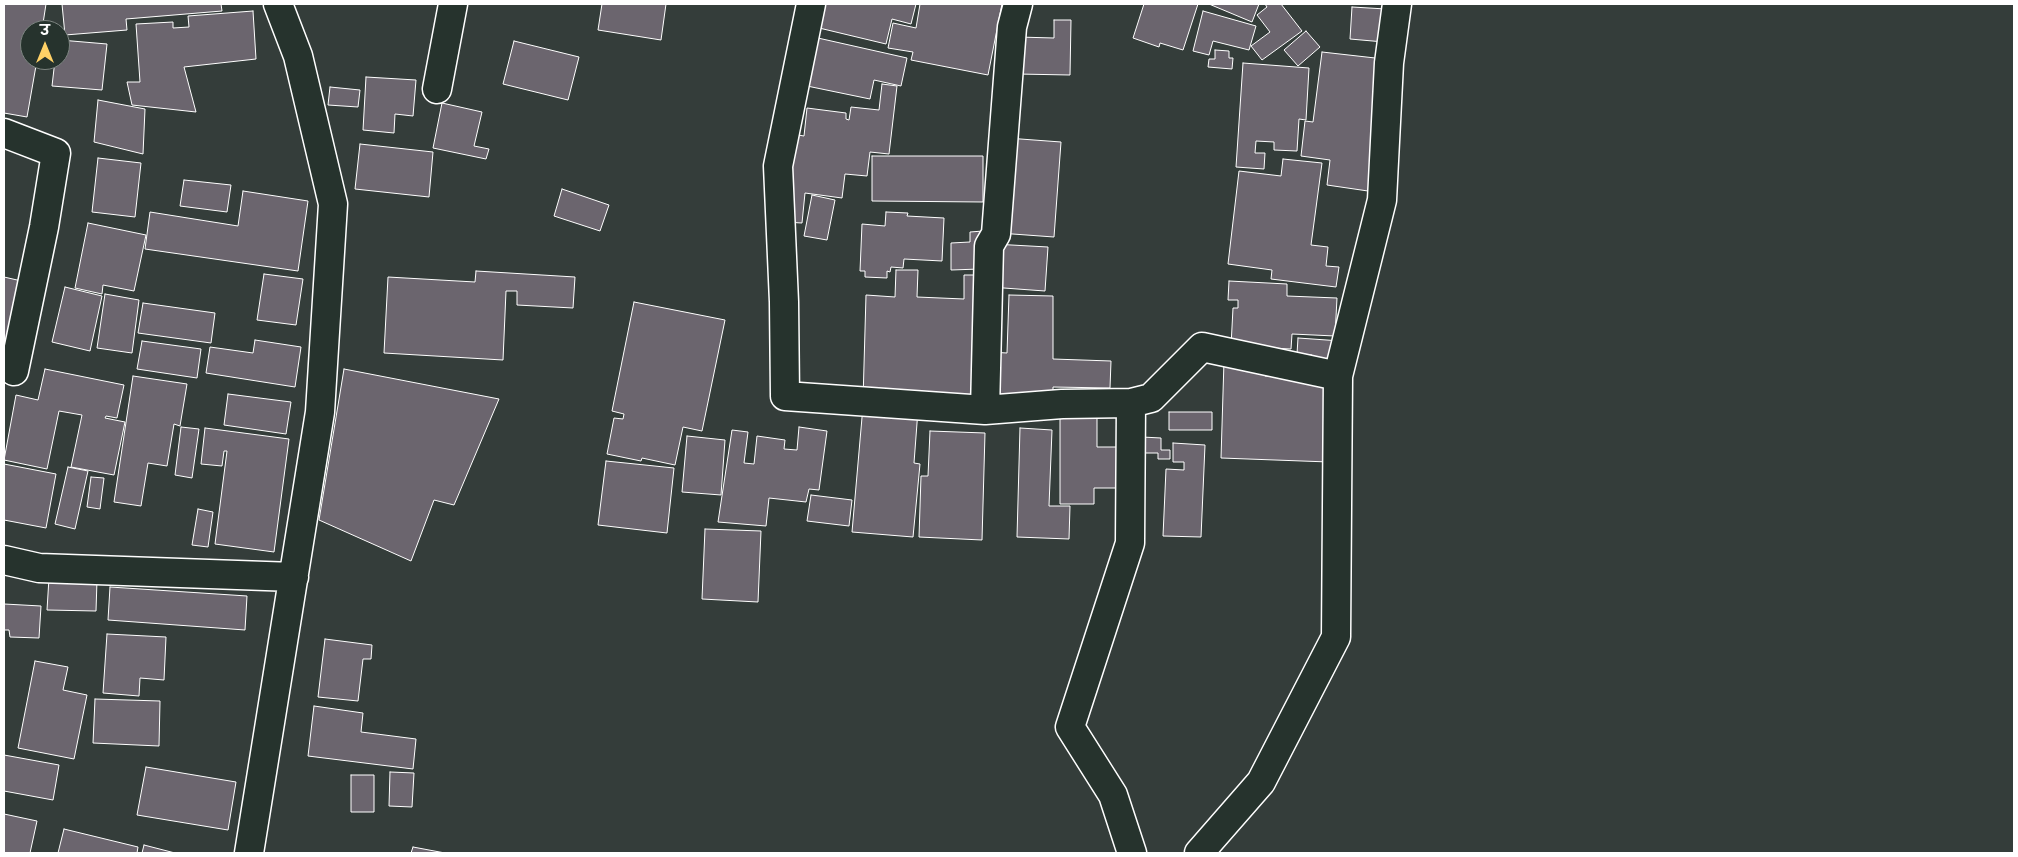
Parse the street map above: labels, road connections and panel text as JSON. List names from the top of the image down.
{
  "north": "top"
}
